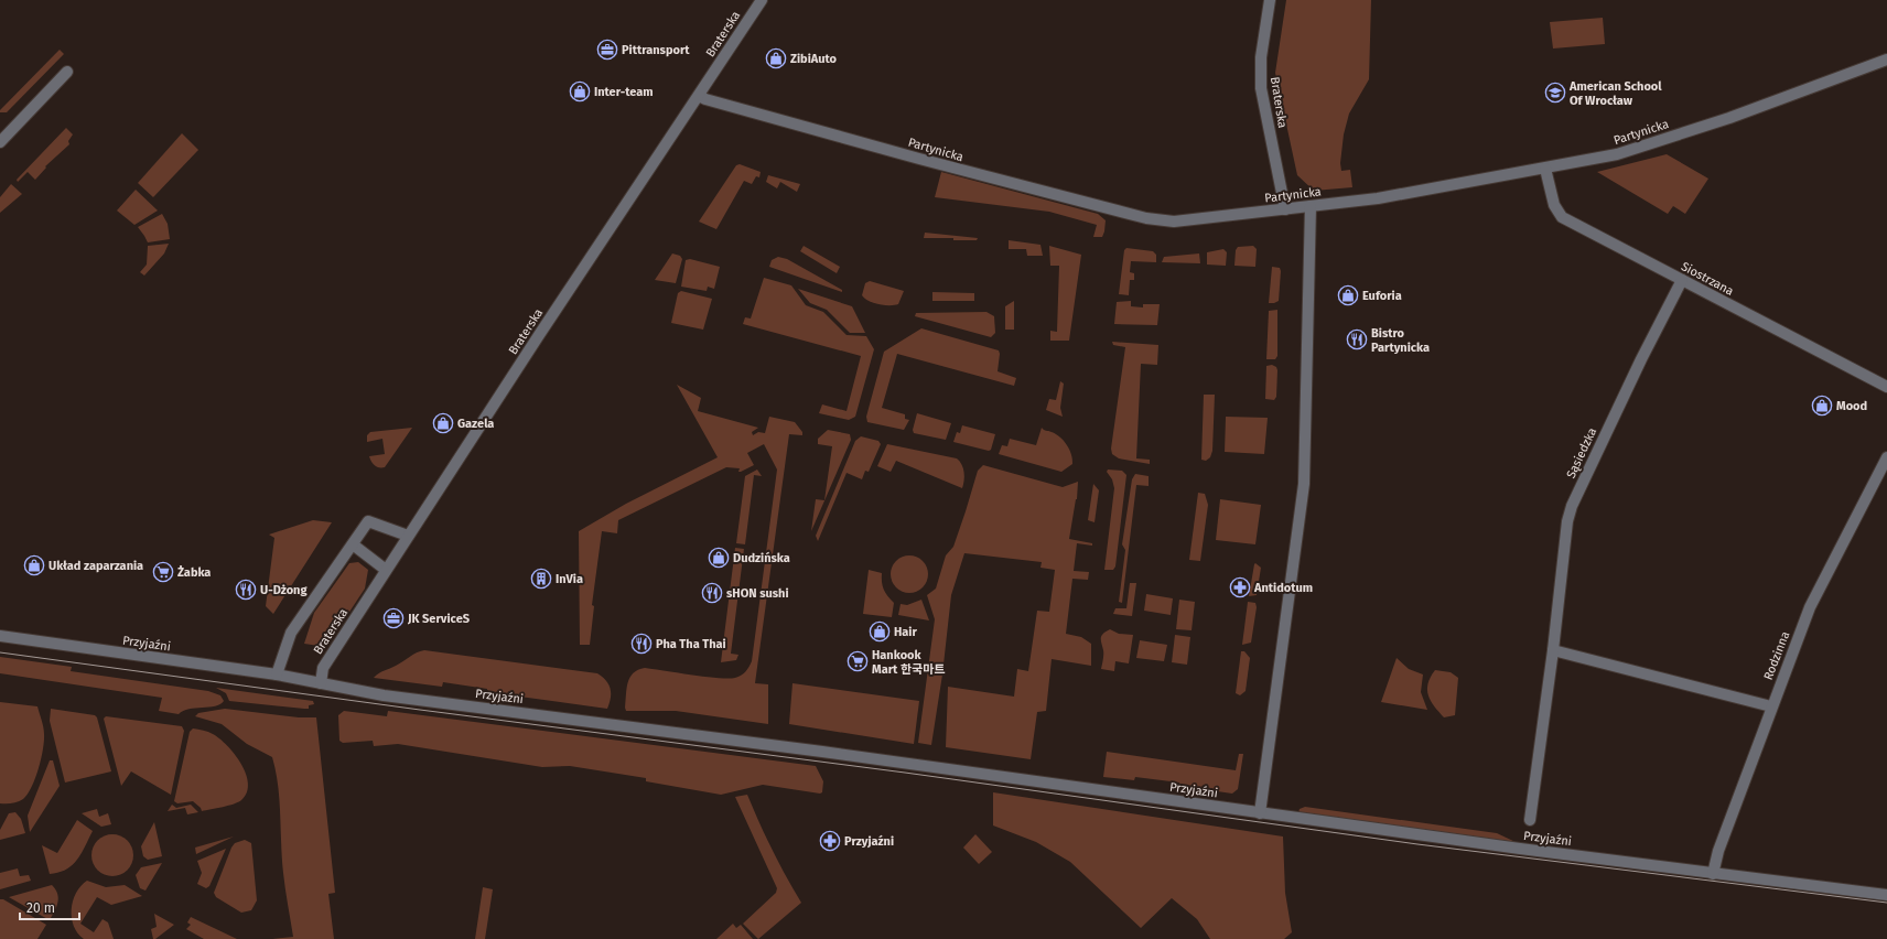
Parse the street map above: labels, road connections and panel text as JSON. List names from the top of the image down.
{
  "streets": {
    "street": [
      "Braterska",
      "Partynicka",
      "Siostrzana",
      "Sąsiedzka",
      "Przyjaźni",
      "Rodzinna"
    ]
  },
  "crossings": [
    ["Braterska", "Partynicka"],
    ["Braterska", "Przyjaźni"],
    ["Partynicka", "Siostrzana"],
    ["Siostrzana", "Sąsiedzka"],
    ["Przyjaźni", "Rodzinna"]
  ],
  "places": {
    "office": ["Pittransport", "JK ServiceS"],
    "shop": [
      "ZibiAuto",
      "Inter-team",
      "Euforia",
      "Mood",
      "Gazela",
      "Dudzińska",
      "Układ zaparzania",
      "Hair"
    ],
    "school or university": ["American School Of Wrocław"],
    "restaurant": [
      "Bistro Partynicka",
      "U-Dżong",
      "sHON sushi",
      "Pha Tha Thai"
    ],
    "supermarket": ["Żabka", "Hankook Mart 한국마트"],
    "building": ["InVia"],
    "pharmacy": ["Antidotum", "Przyjaźni"]
  },
  "scale_bar": "20 m"
}
